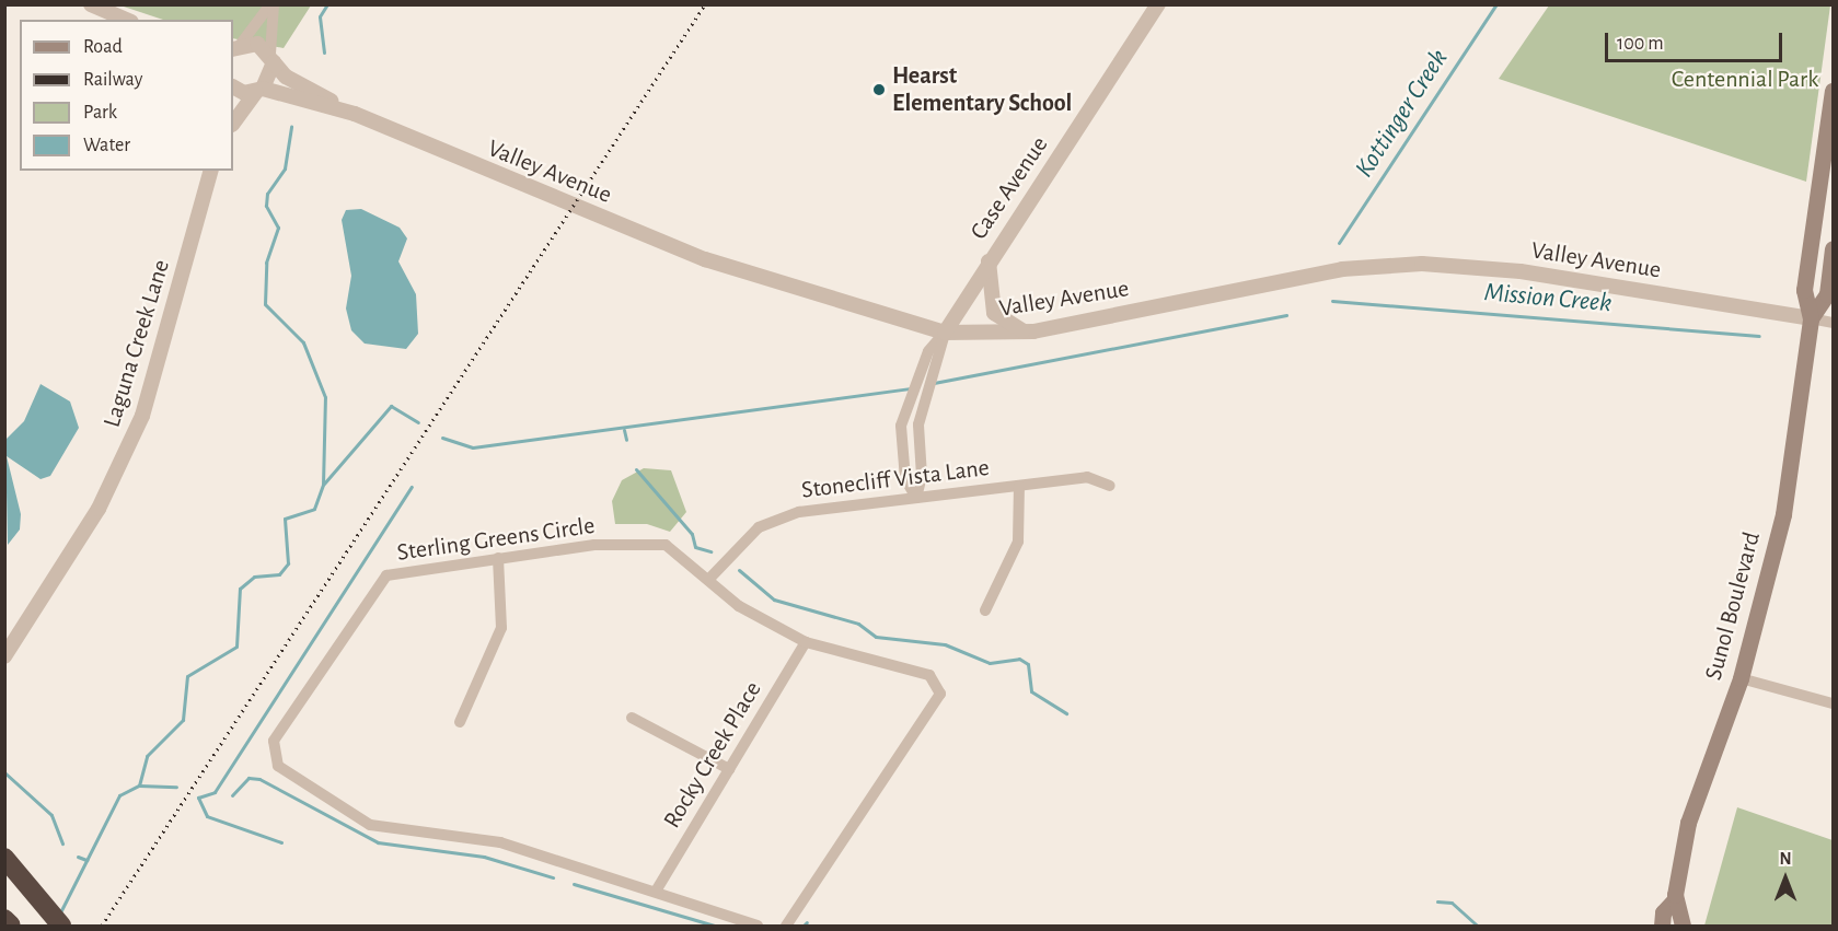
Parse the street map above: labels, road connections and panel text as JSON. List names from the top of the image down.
{
  "streets": {
    "main road": ["Sunol Boulevard"],
    "street": [
      "Valley Avenue",
      "Case Avenue",
      "Laguna Creek Lane",
      "Stonecliff Vista Lane",
      "Sterling Greens Circle",
      "Rocky Creek Place"
    ]
  },
  "crossings": [
    ["Valley Avenue", "Case Avenue"],
    ["Valley Avenue", "Sunol Boulevard"],
    ["Case Avenue", "Stonecliff Vista Lane"],
    ["Stonecliff Vista Lane", "Sterling Greens Circle"],
    ["Sterling Greens Circle", "Rocky Creek Place"]
  ],
  "water": ["Kottinger Creek", "Mission Creek"],
  "parks": ["Centennial Park"],
  "places": ["Hearst Elementary School"],
  "legend": [
    "Road",
    "Railway",
    "Park",
    "Water"
  ],
  "scale_bar": "100 m",
  "north": "top"
}
